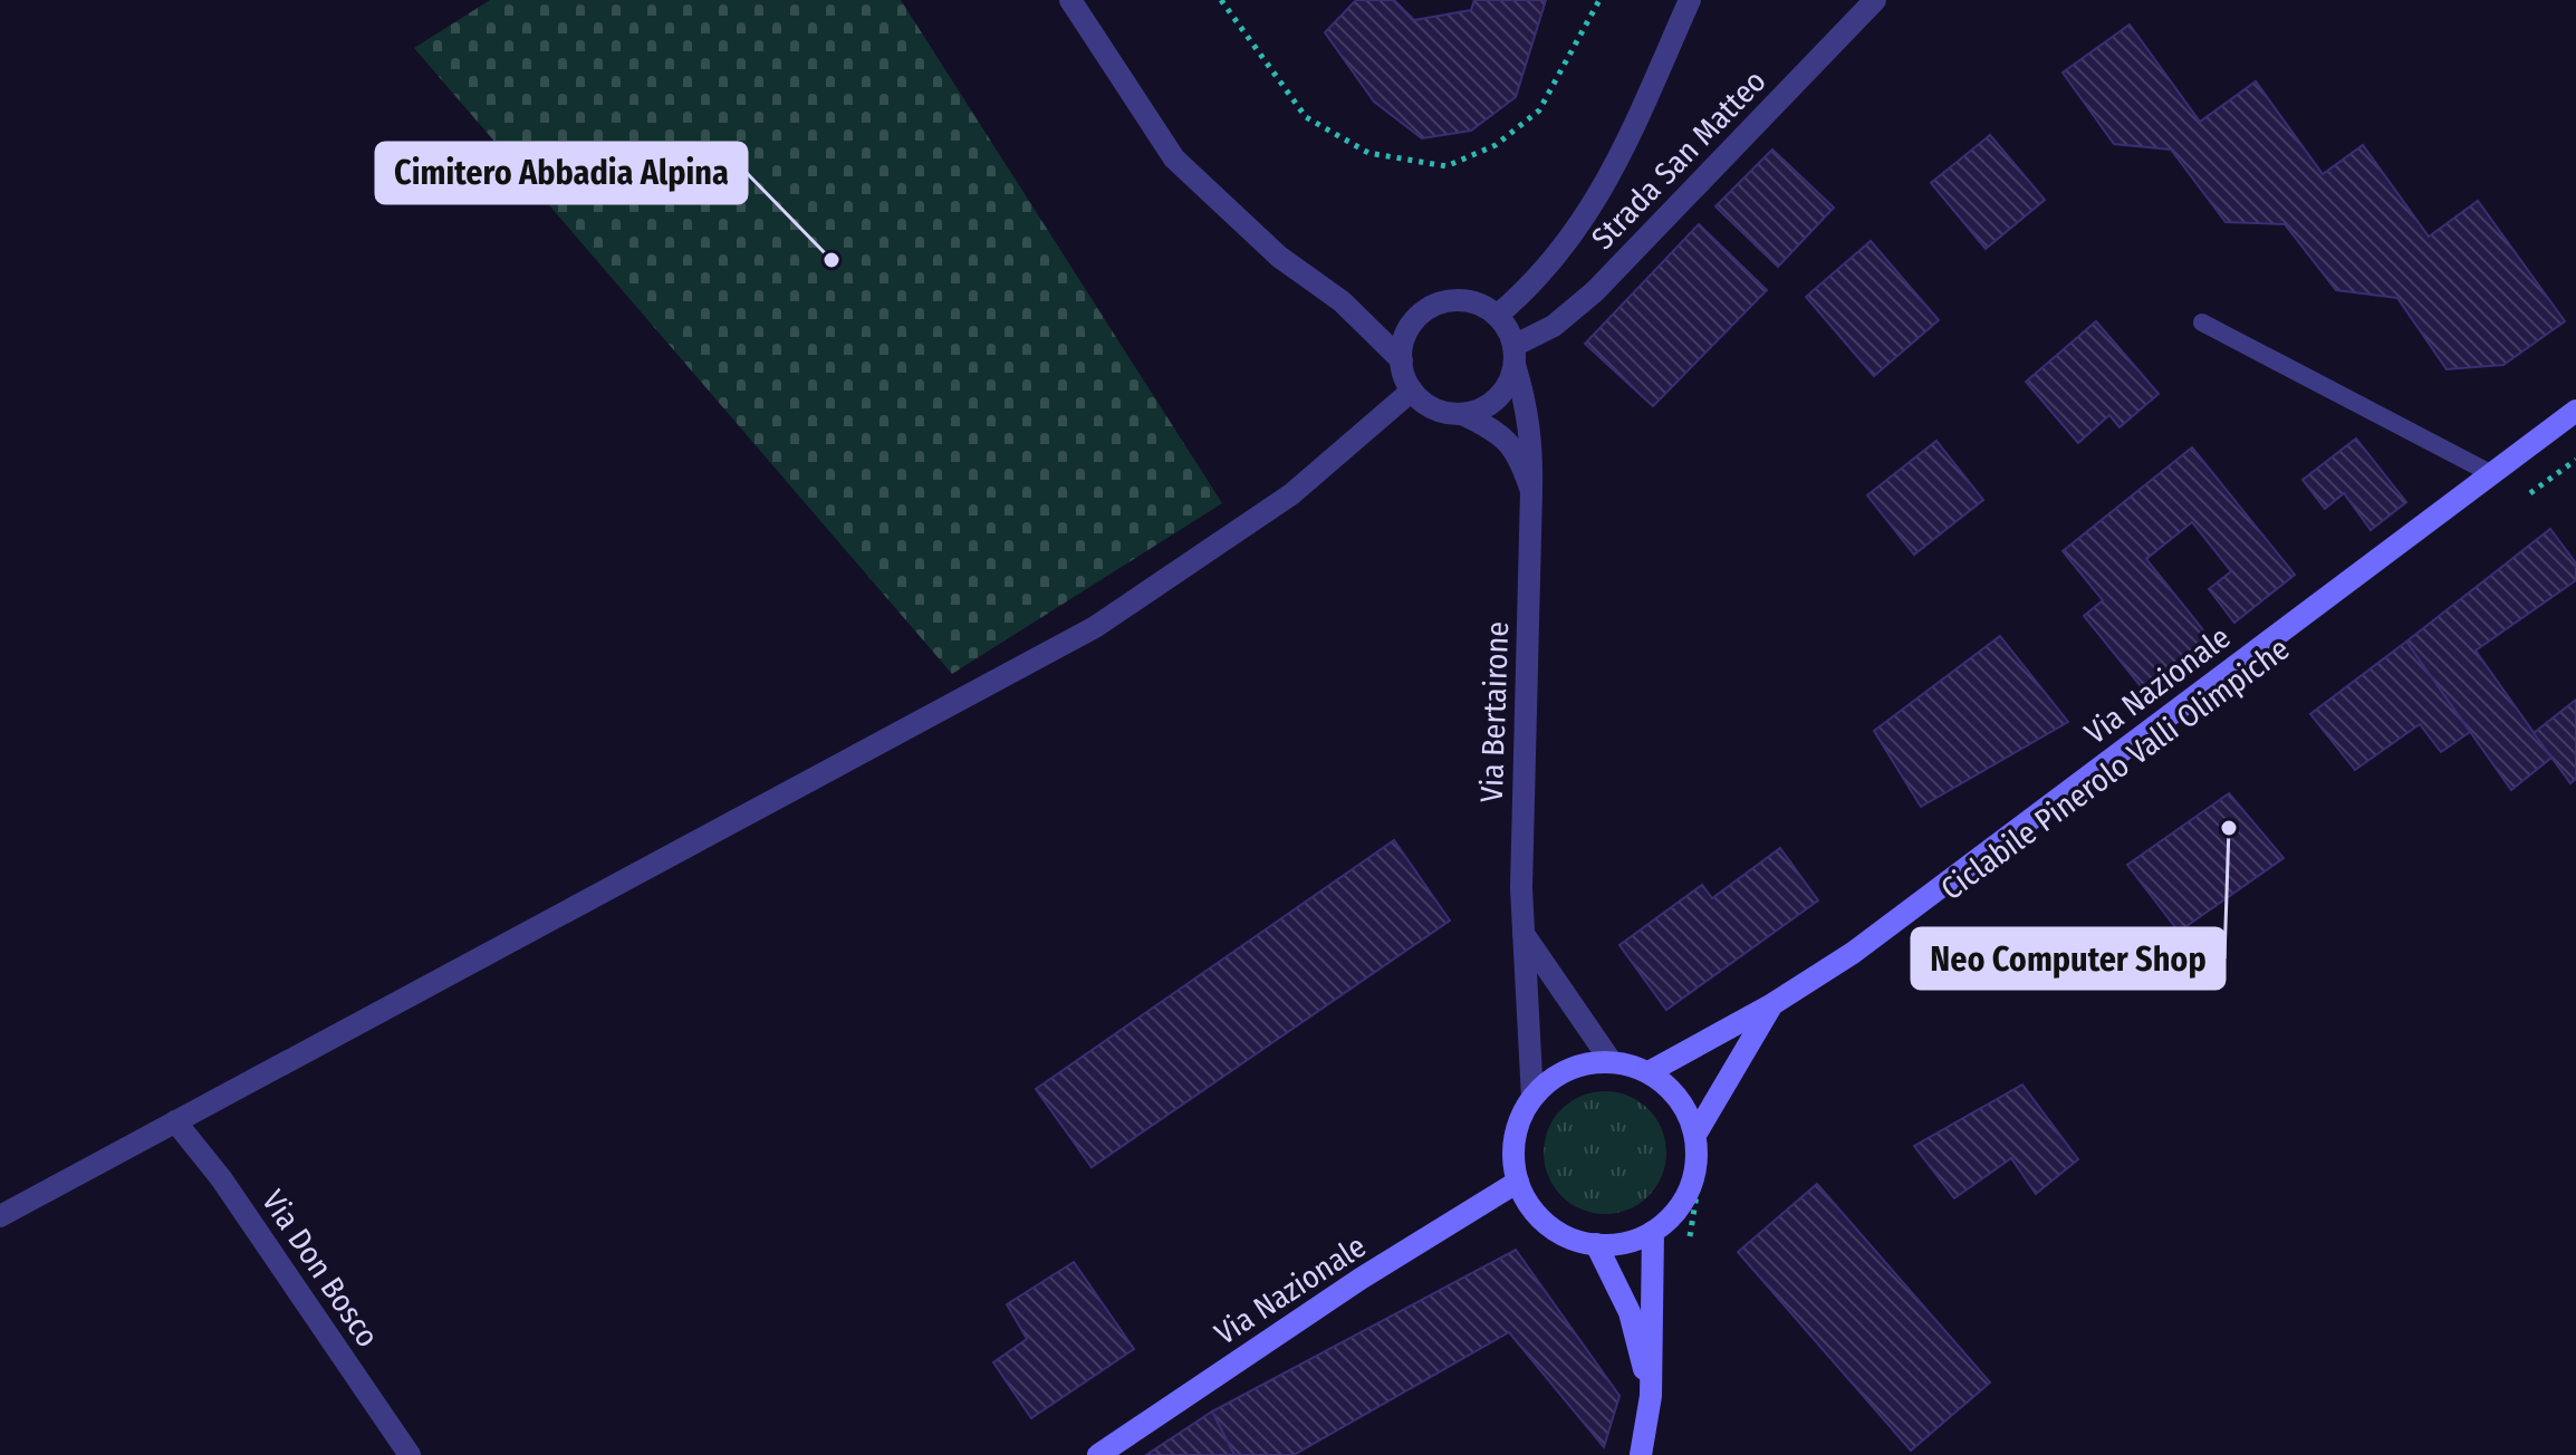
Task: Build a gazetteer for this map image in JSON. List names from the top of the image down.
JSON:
{
  "streets": {
    "main road": ["Via Nazionale"],
    "street": ["Strada San Matteo", "Via Bertairone", "Via Don Bosco"]
  },
  "crossings": [
    ["Strada San Matteo", "Via Bertairone"],
    ["Via Nazionale", "Via Bertairone"]
  ],
  "places": ["Cimitero Abbadia Alpina", "Neo Computer Shop"]
}
